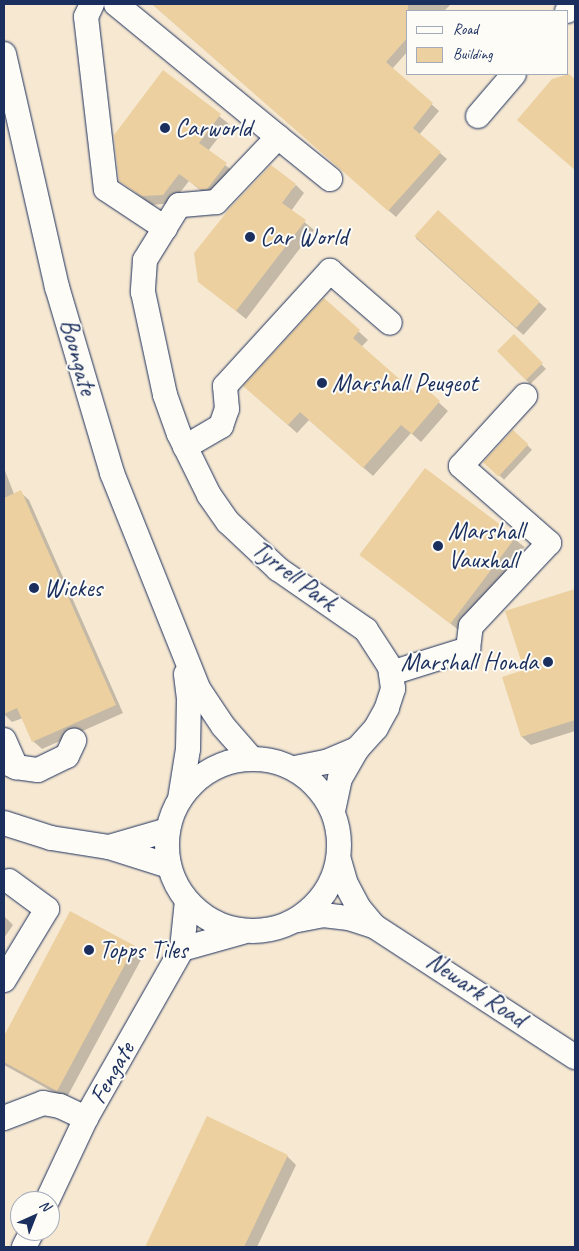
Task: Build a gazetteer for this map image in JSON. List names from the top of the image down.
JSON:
{
  "streets": {
    "street": [
      "Boongate",
      "Tyrrell Park",
      "Newark Road",
      "Fengate"
    ]
  },
  "crossings": [
    ["Boongate", "Newark Road"],
    ["Boongate", "Fengate"],
    ["Newark Road", "Fengate"]
  ],
  "places": [
    "Carworld",
    "Car World",
    "Marshall Peugeot",
    "Marshall Vauxhall",
    "Wickes",
    "Marshall Honda",
    "Topps Tiles"
  ],
  "legend": ["Road", "Building"],
  "north": "top right"
}
